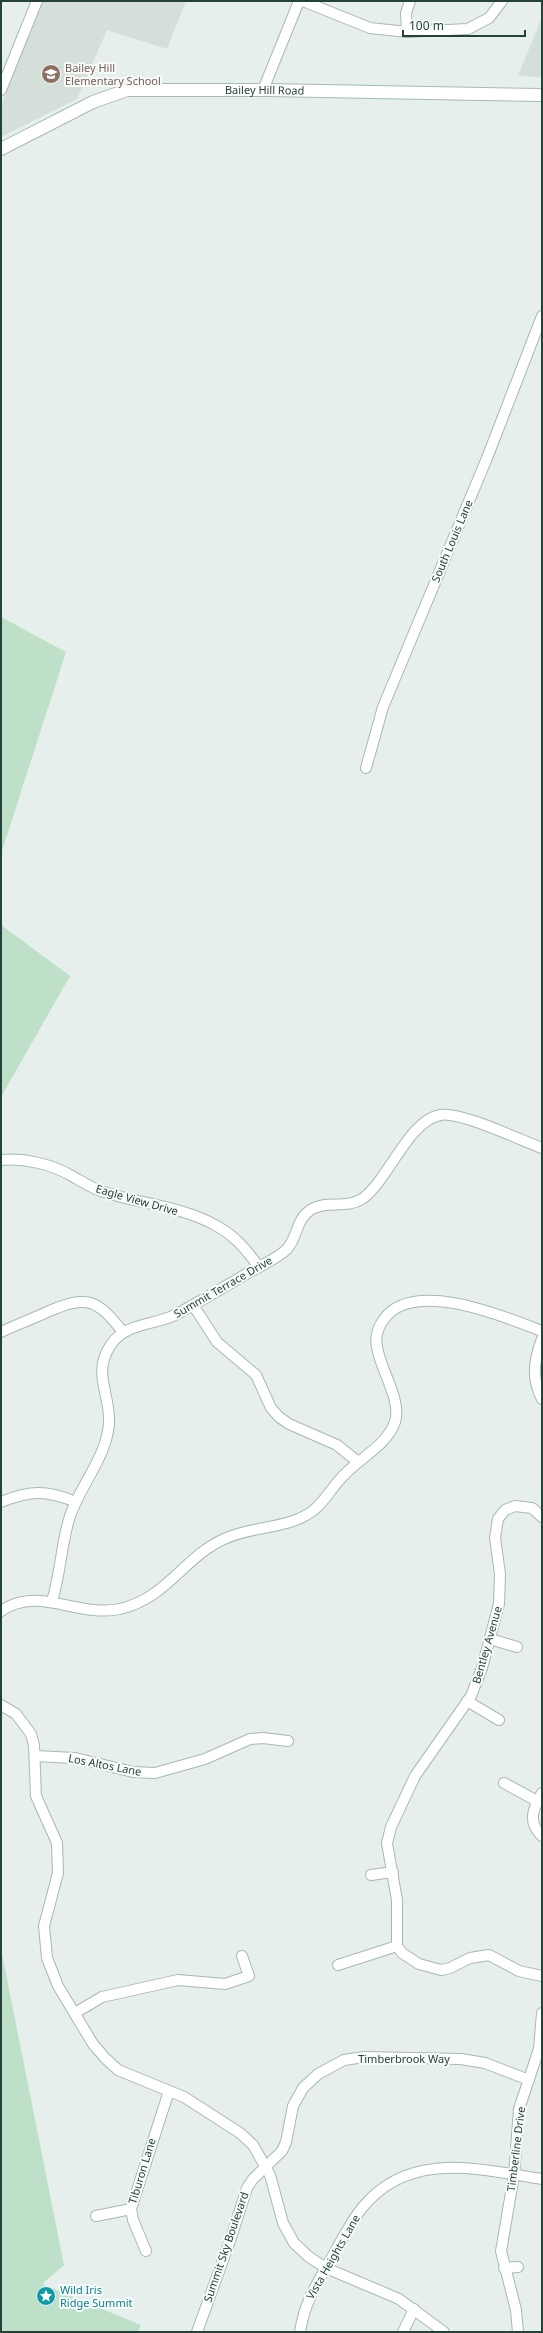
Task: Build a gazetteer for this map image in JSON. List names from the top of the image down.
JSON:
{
  "streets": {
    "main road": ["Bailey Hill Road"],
    "street": [
      "South Louis Lane",
      "Eagle View Drive",
      "Summit Terrace Drive",
      "Bentley Avenue",
      "Los Altos Lane",
      "Timberbrook Way",
      "Timberline Drive",
      "Tiburon Lane",
      "Summit Sky Boulevard",
      "Vista Heights Lane"
    ]
  },
  "crossings": [
    ["Eagle View Drive", "Summit Terrace Drive"],
    ["Timberbrook Way", "Timberline Drive"],
    ["Timberbrook Way", "Summit Sky Boulevard"],
    ["Timberline Drive", "Vista Heights Lane"]
  ],
  "places": {
    "school or university": ["Bailey Hill Elementary School"],
    "place": ["Wild Iris Ridge Summit"]
  },
  "scale_bar": "100 m"
}
